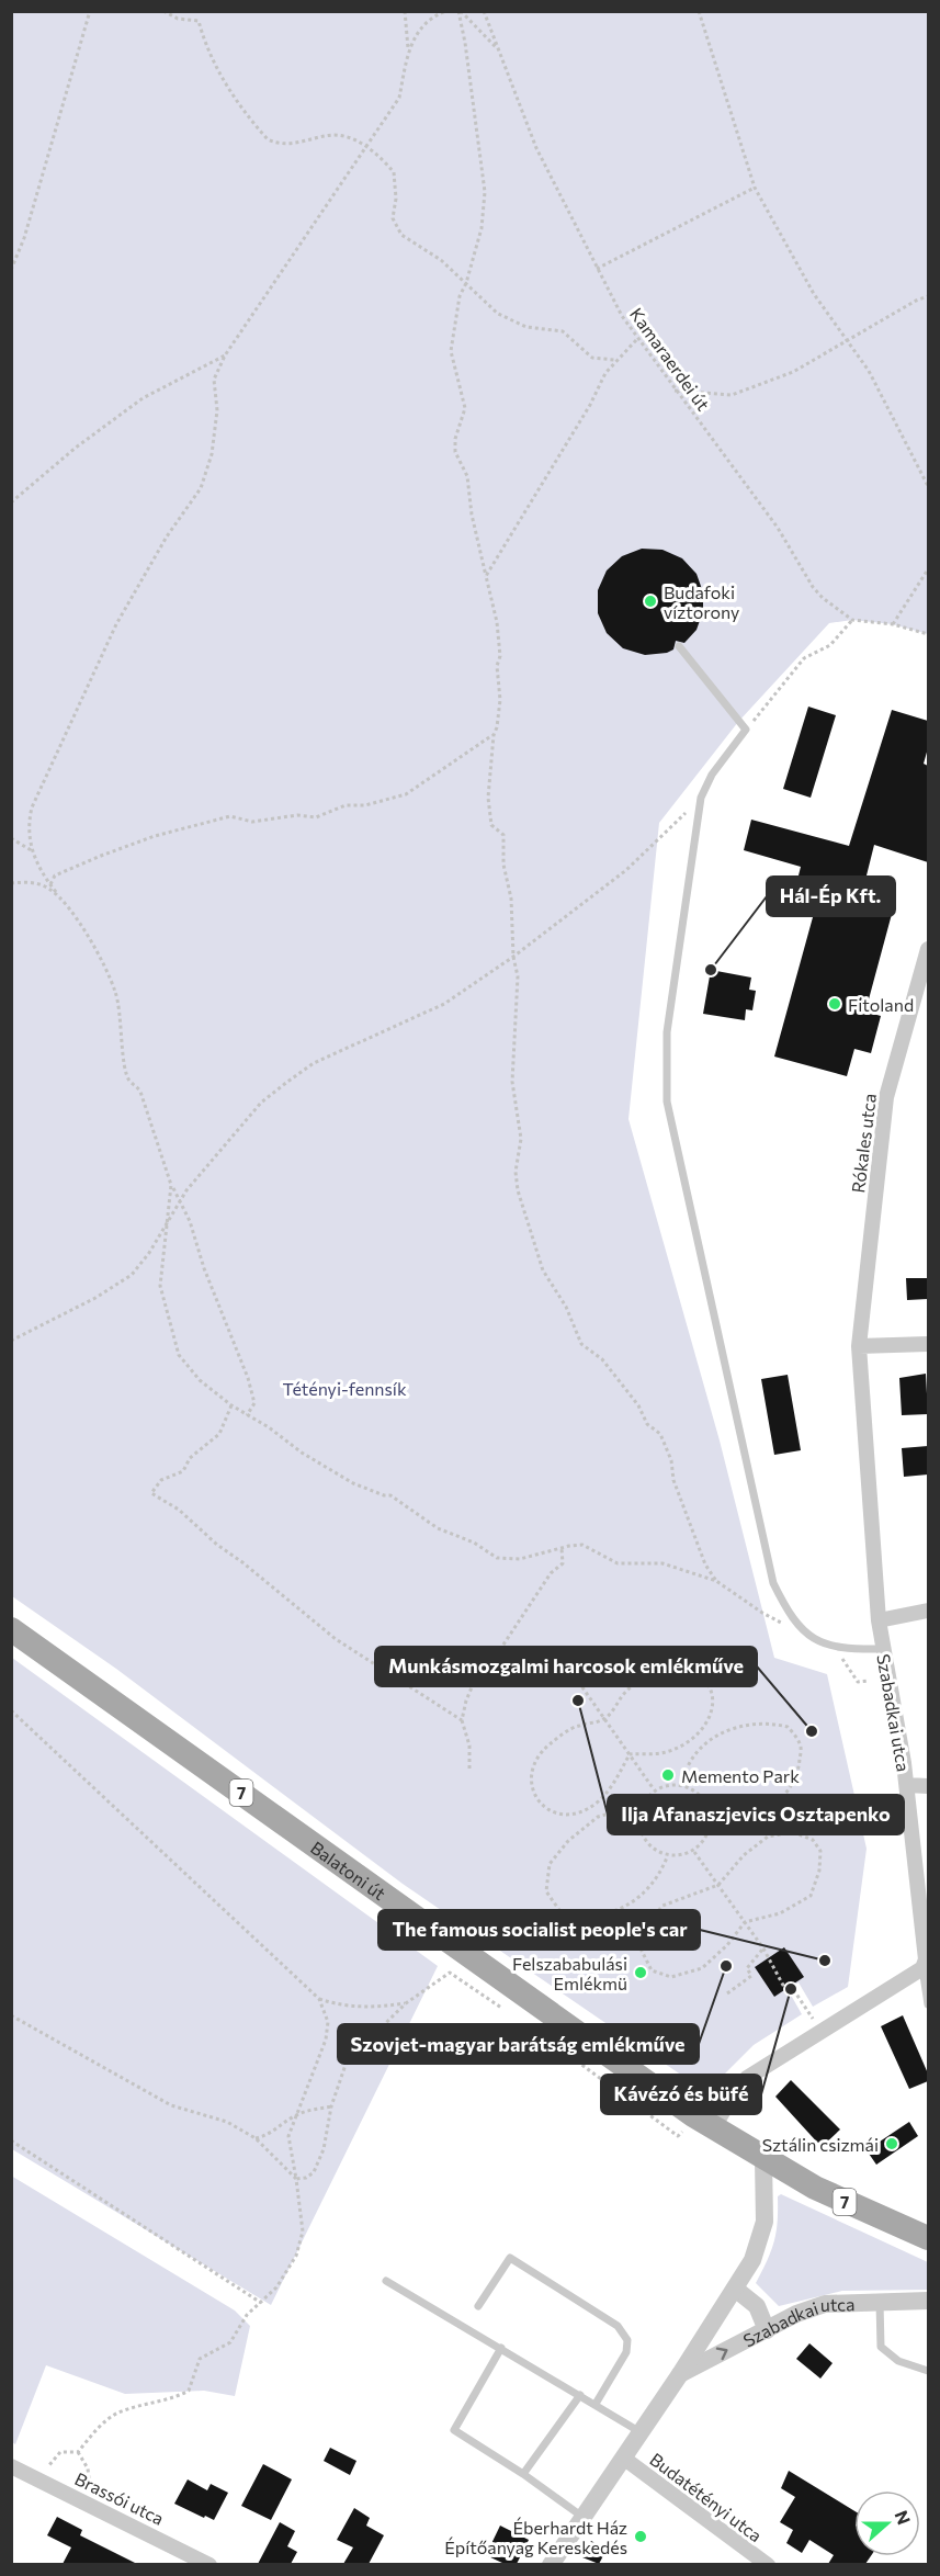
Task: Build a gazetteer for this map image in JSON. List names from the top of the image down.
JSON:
{
  "streets": {
    "main road": ["7", "Balatoni út"],
    "street": [
      "Rókales utca",
      "Szabadkai utca",
      "Budatétényi utca",
      "Brassói utca"
    ],
    "path": ["Kamaraerdei út"]
  },
  "crossings": [
    ["Rókales utca", "Szabadkai utca"],
    ["Szabadkai utca", "Balatoni út"],
    ["Szabadkai utca", "Budatétényi utca"]
  ],
  "parks": ["Tétényi-fennsík"],
  "places": [
    "Budafoki víztorony",
    "Hál-Ép Kft.",
    "Fitoland",
    "Ilja Afanaszjevics Osztapenko",
    "Munkásmozgalmi harcosok emlékműve",
    "Memento Park",
    "The famous socialist people's car",
    "Szovjet-magyar barátság emlékműve",
    "Felszababulási Emlékmü",
    "Kávézó és büfé",
    "Sztálin csizmái",
    "Éberhardt Ház Építőanyag Kereskedés"
  ],
  "north": "right"
}
